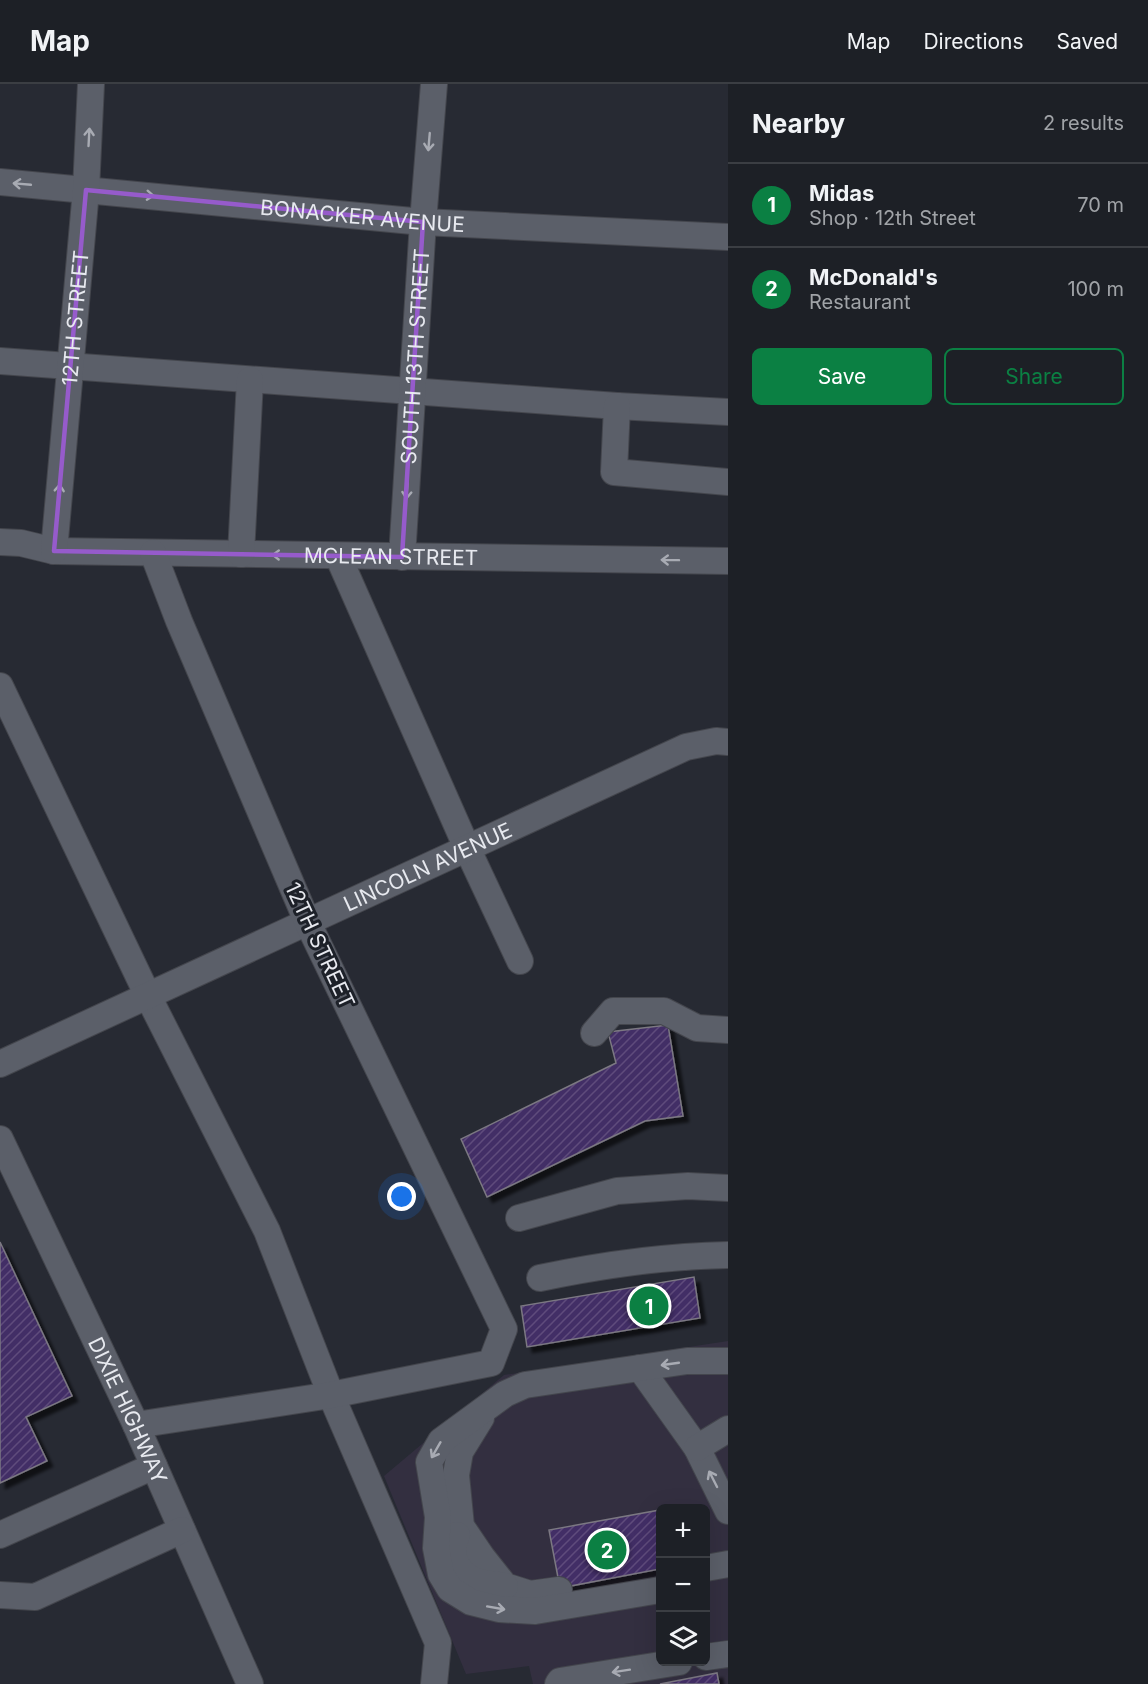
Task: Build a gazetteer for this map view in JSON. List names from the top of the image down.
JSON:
{
  "streets": {
    "street": [
      "BONACKER AVENUE",
      "12TH STREET",
      "SOUTH 13TH STREET",
      "MCLEAN STREET",
      "LINCOLN AVENUE",
      "DIXIE HIGHWAY"
    ]
  },
  "crossings": [
    ["BONACKER AVENUE", "12TH STREET"],
    ["BONACKER AVENUE", "SOUTH 13TH STREET"],
    ["12TH STREET", "MCLEAN STREET"],
    ["12TH STREET", "LINCOLN AVENUE"],
    ["SOUTH 13TH STREET", "MCLEAN STREET"]
  ],
  "page": {
    "header": "Map",
    "nav": ["Map", "Directions", "Saved"],
    "heading": ["Nearby", "2 results"],
    "list": [
      {
        "mark": "1",
        "name": "Midas",
        "note": "Shop · 12th Street",
        "value": "70 m"
      },
      {
        "mark": "2",
        "name": "McDonald's",
        "note": "Restaurant",
        "value": "100 m"
      }
    ],
    "buttons": ["Save", "Share"],
    "pins": ["1", "2"],
    "map_buttons": ["+", "−"]
  }
}
